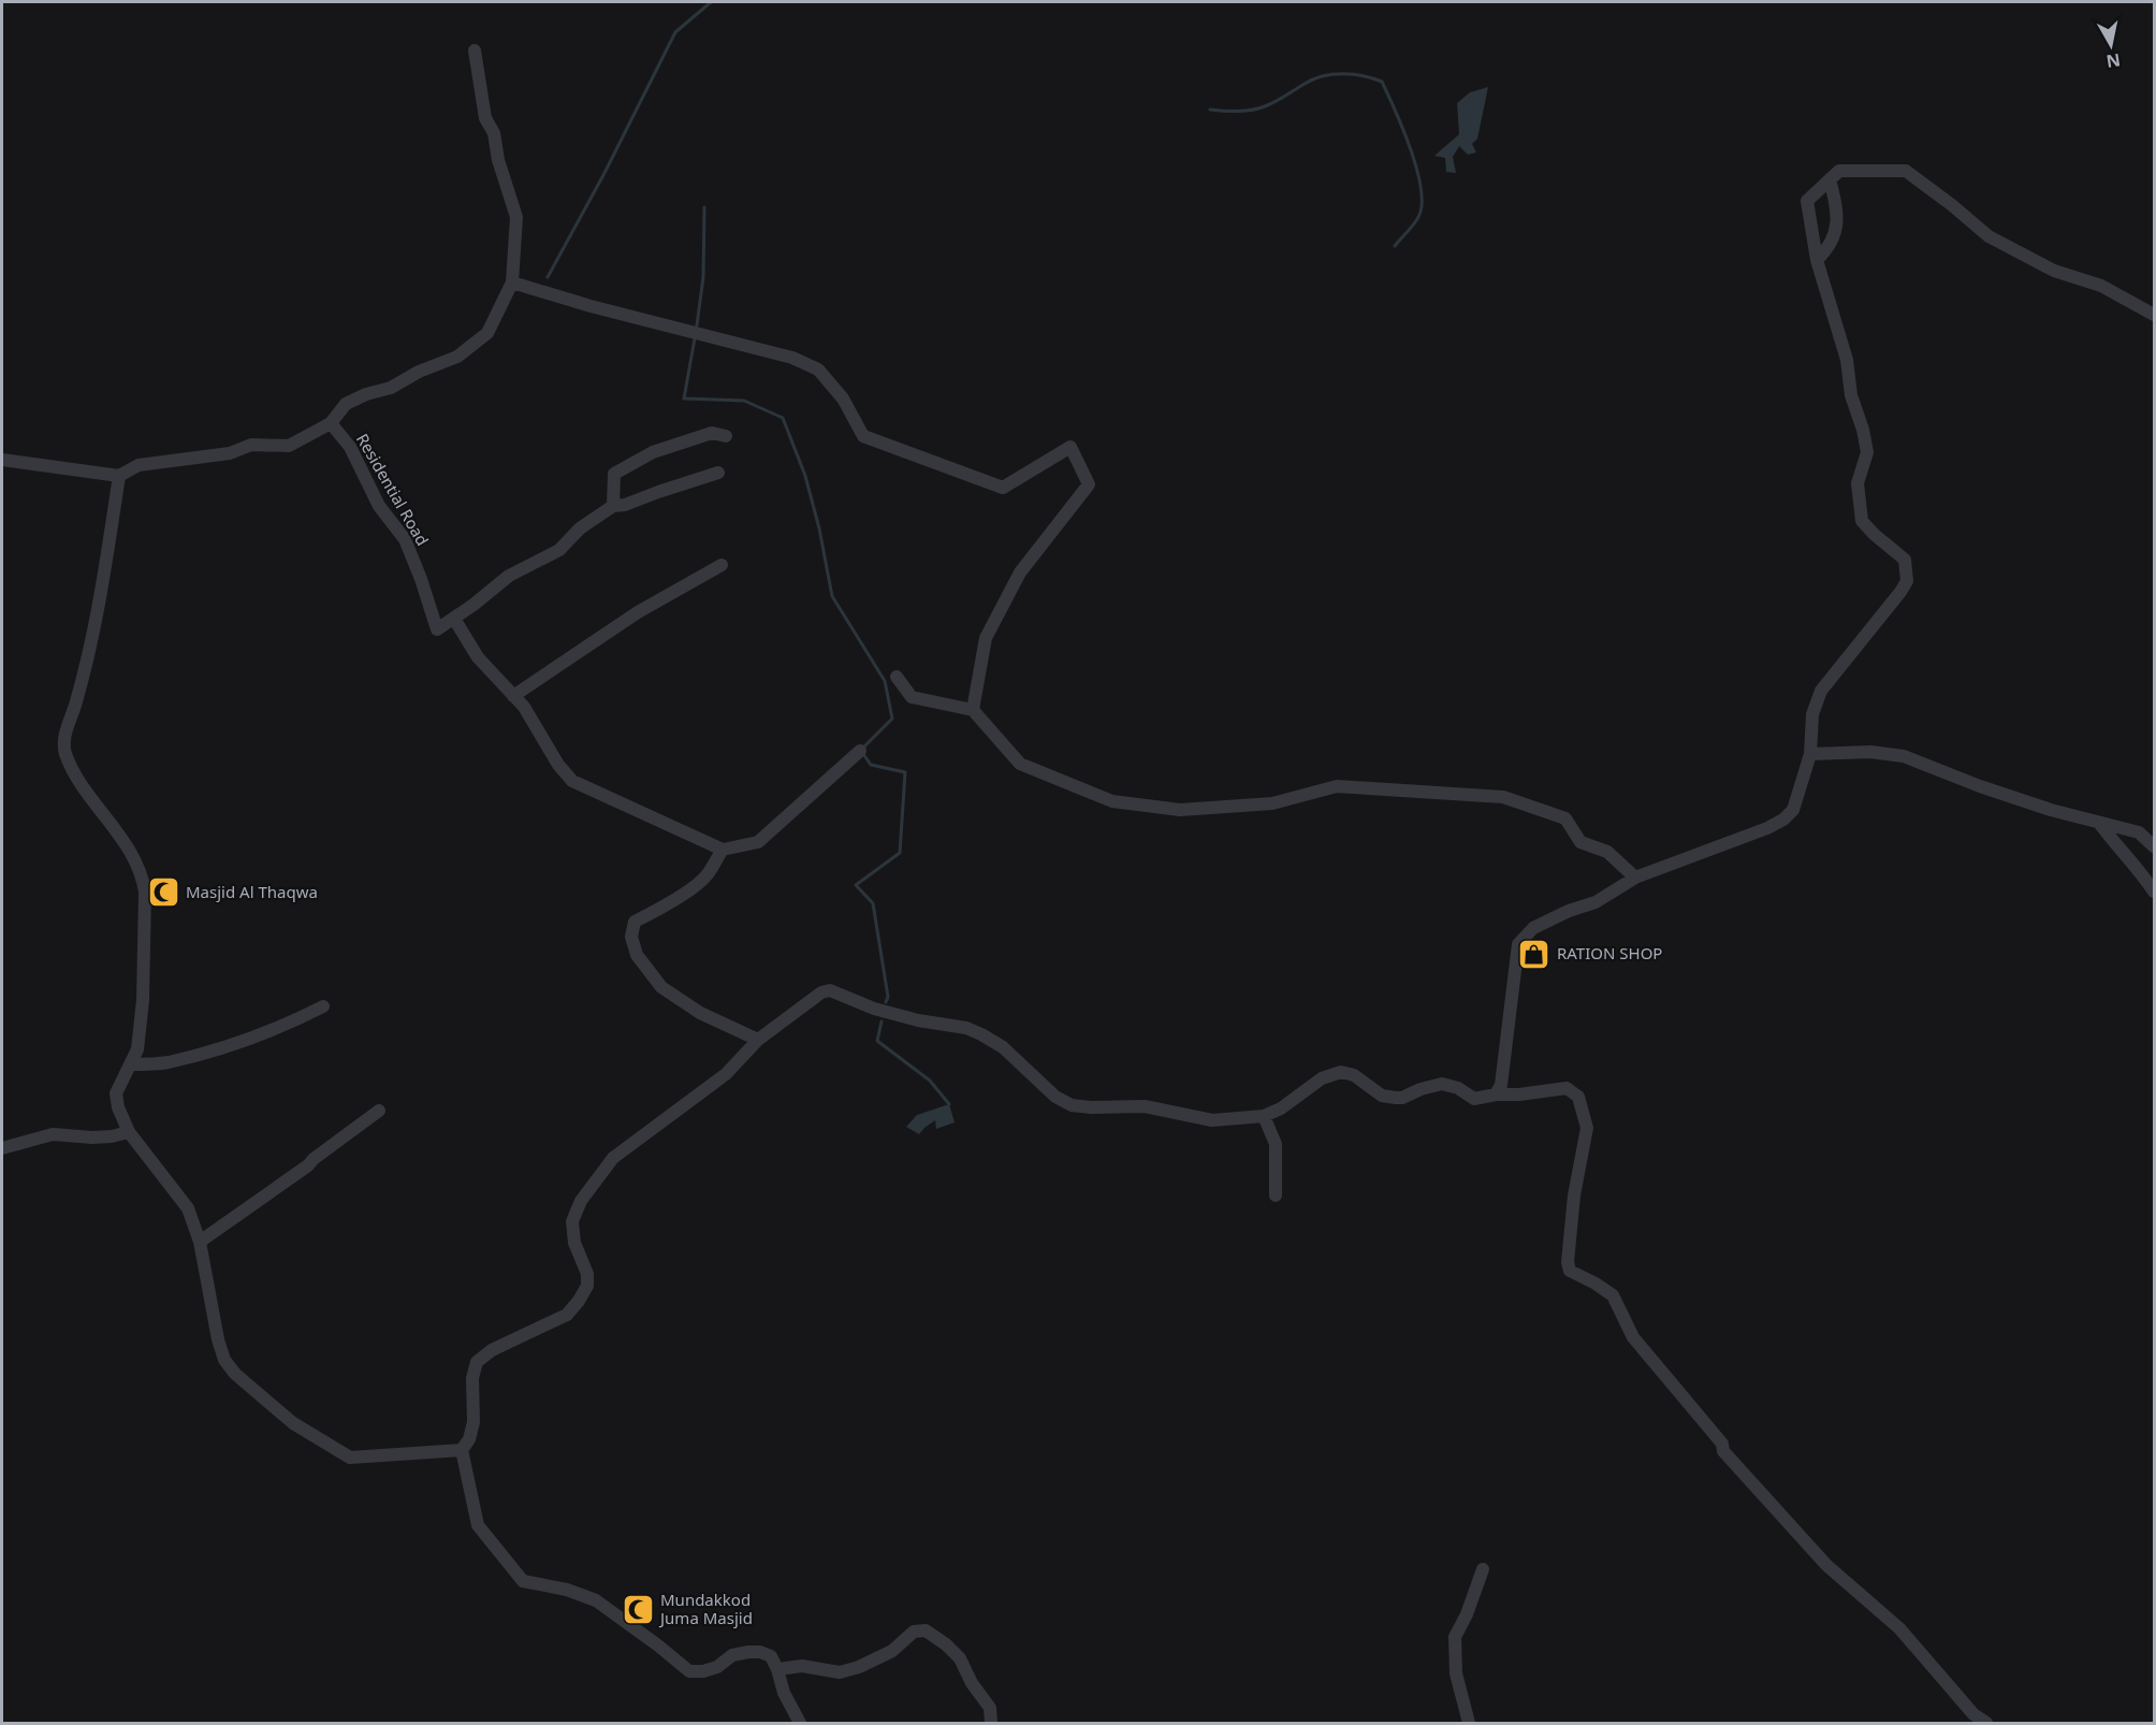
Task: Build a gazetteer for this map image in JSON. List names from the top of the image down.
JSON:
{
  "streets": {
    "street": ["Residential Road"]
  },
  "places": {
    "mosque": ["Masjid Al Thaqwa", "Mundakkod Juma Masjid"],
    "shop": ["RATION SHOP"]
  },
  "north": "bottom"
}
